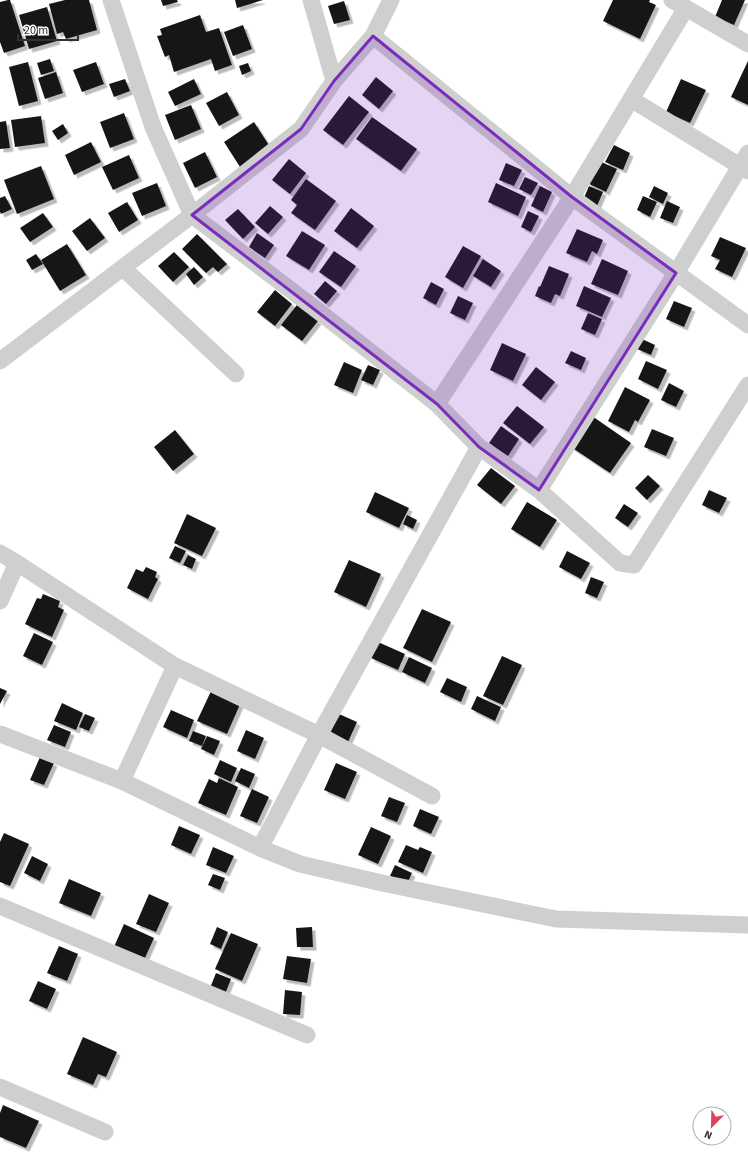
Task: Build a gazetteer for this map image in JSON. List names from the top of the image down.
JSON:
{
  "scale_bar": "20 m",
  "north": "bottom left"
}
